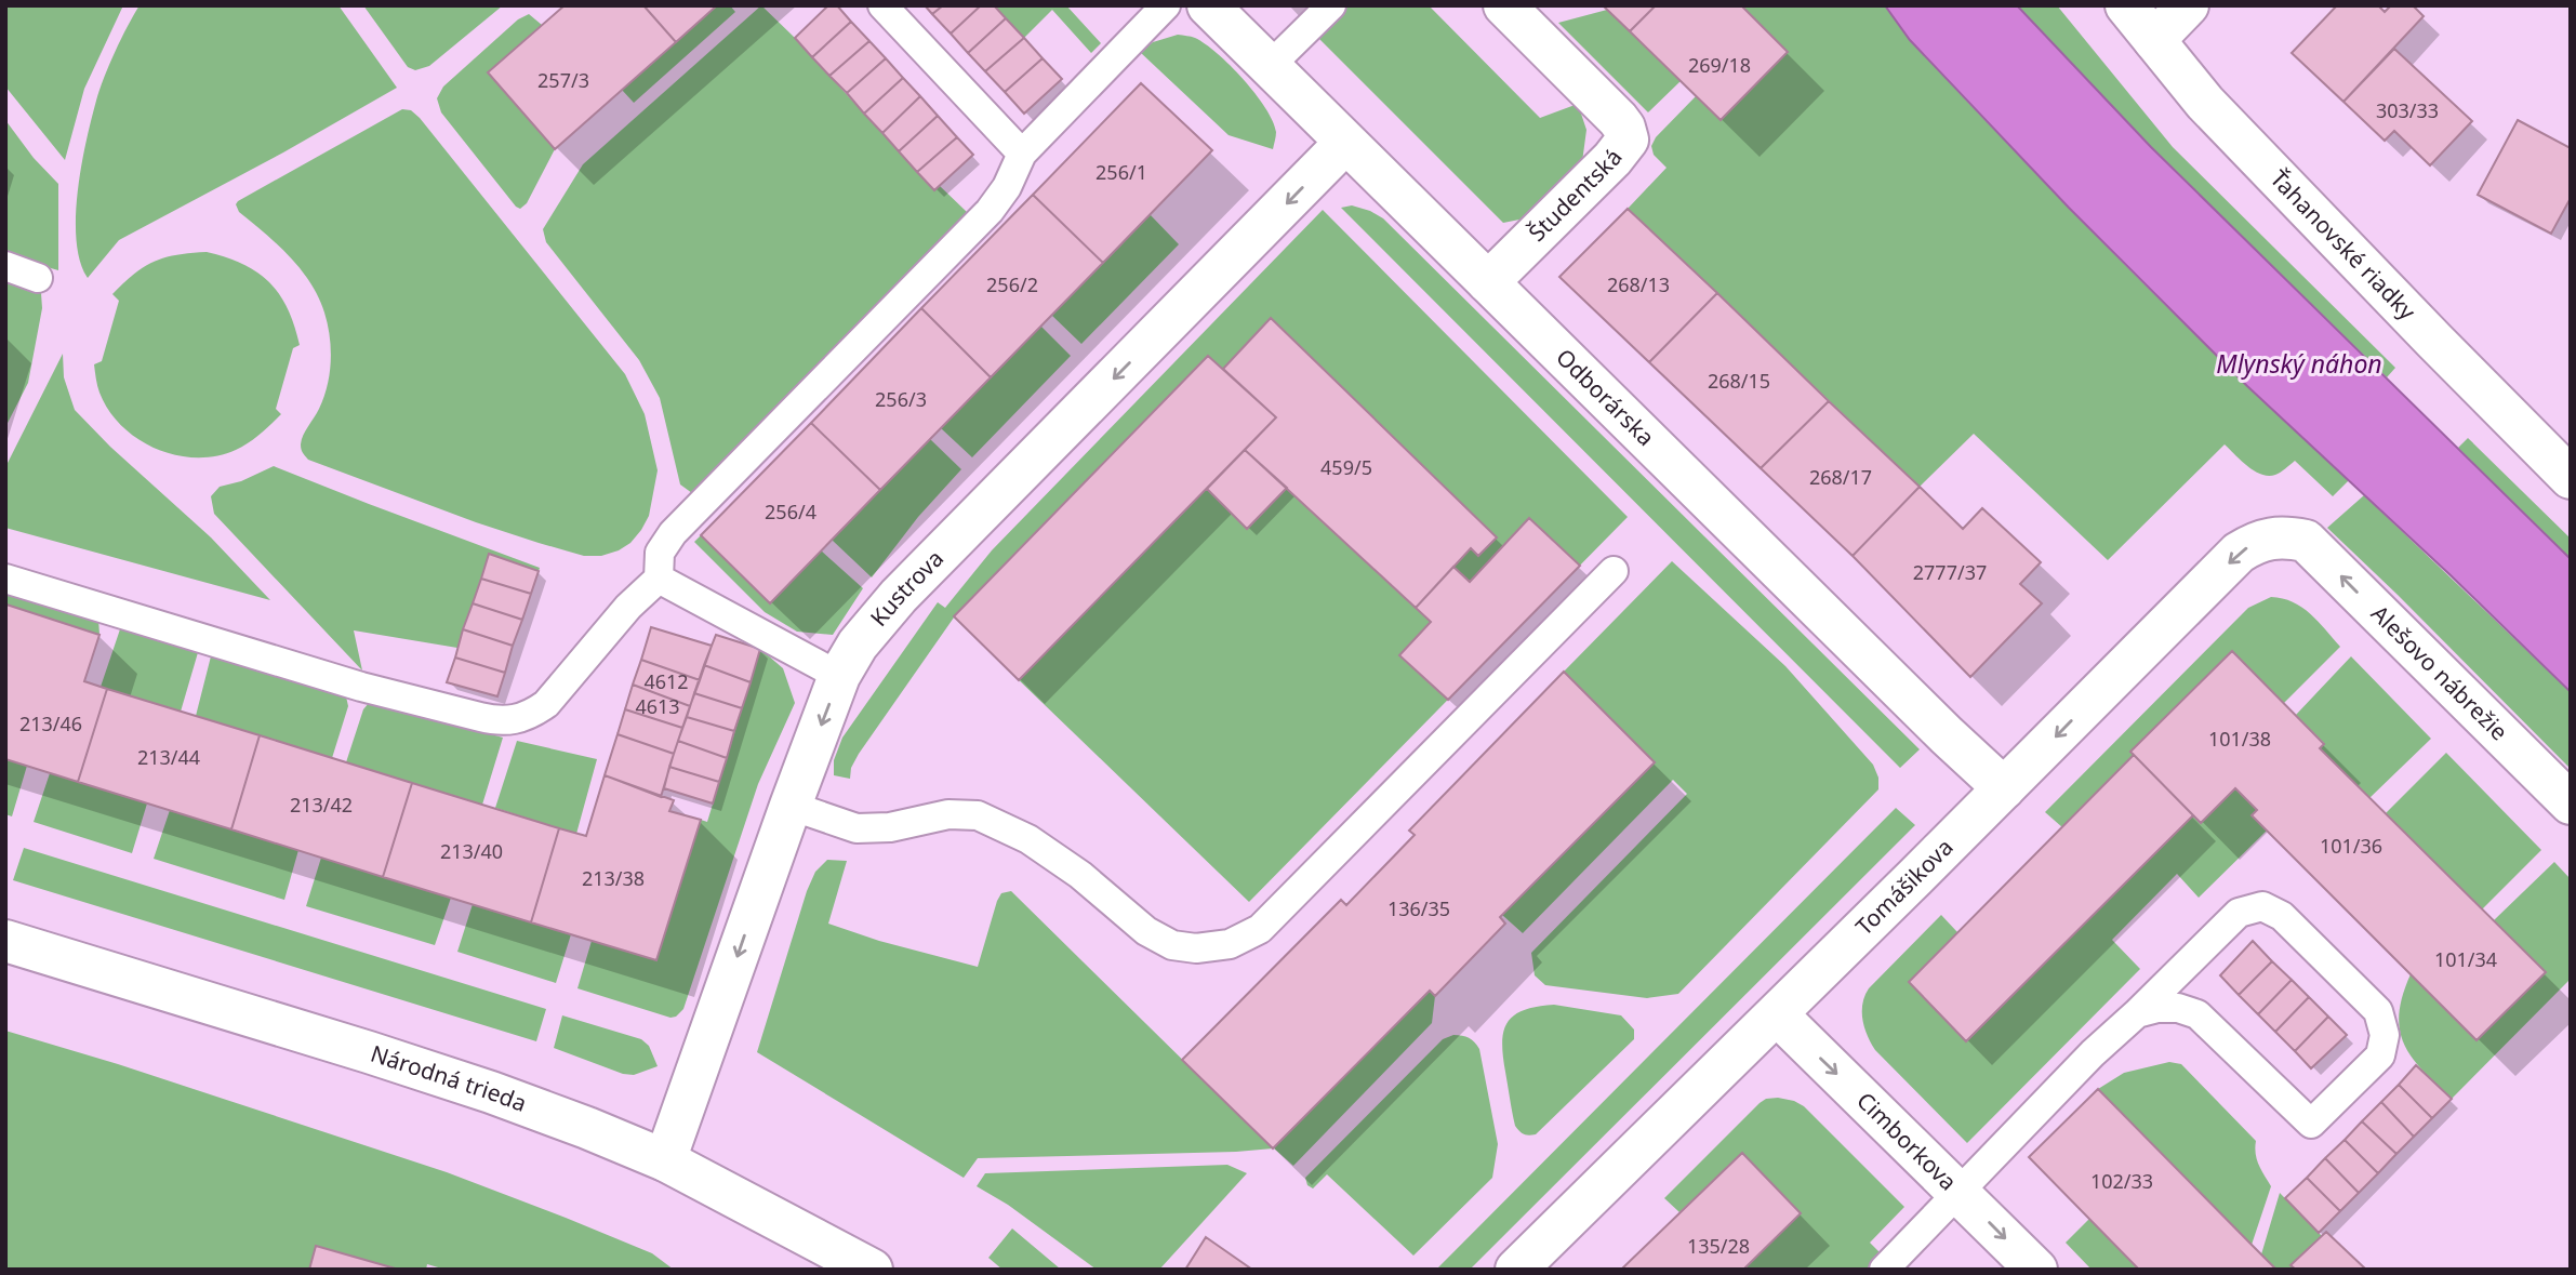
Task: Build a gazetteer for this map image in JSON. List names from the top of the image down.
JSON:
{
  "streets": {
    "street": [
      "Študentská",
      "Ťahanovské riadky",
      "Odborárska",
      "Kustrova",
      "Alešovo nábrežie",
      "Tomášikova",
      "Národná trieda",
      "Cimborkova"
    ]
  },
  "crossings": [
    ["Študentská", "Odborárska"],
    ["Odborárska", "Kustrova"],
    ["Odborárska", "Tomášikova"],
    ["Kustrova", "Národná trieda"],
    ["Alešovo nábrežie", "Tomášikova"],
    ["Tomášikova", "Cimborkova"]
  ],
  "one_way": [
    "Kustrova",
    "Alešovo nábrežie",
    "Tomášikova",
    "Cimborkova"
  ],
  "water": ["Mlynský náhon"],
  "house_numbers": [
    "269/18",
    "257/3",
    "303/33",
    "256/1",
    "256/2",
    "268/13",
    "268/15",
    "256/3",
    "459/5",
    "268/17",
    "256/4",
    "2777/37",
    "4612",
    "4613",
    "213/46",
    "101/38",
    "213/44",
    "213/42",
    "101/36",
    "213/40",
    "213/38",
    "136/35",
    "101/34",
    "102/33",
    "135/28"
  ]
}
